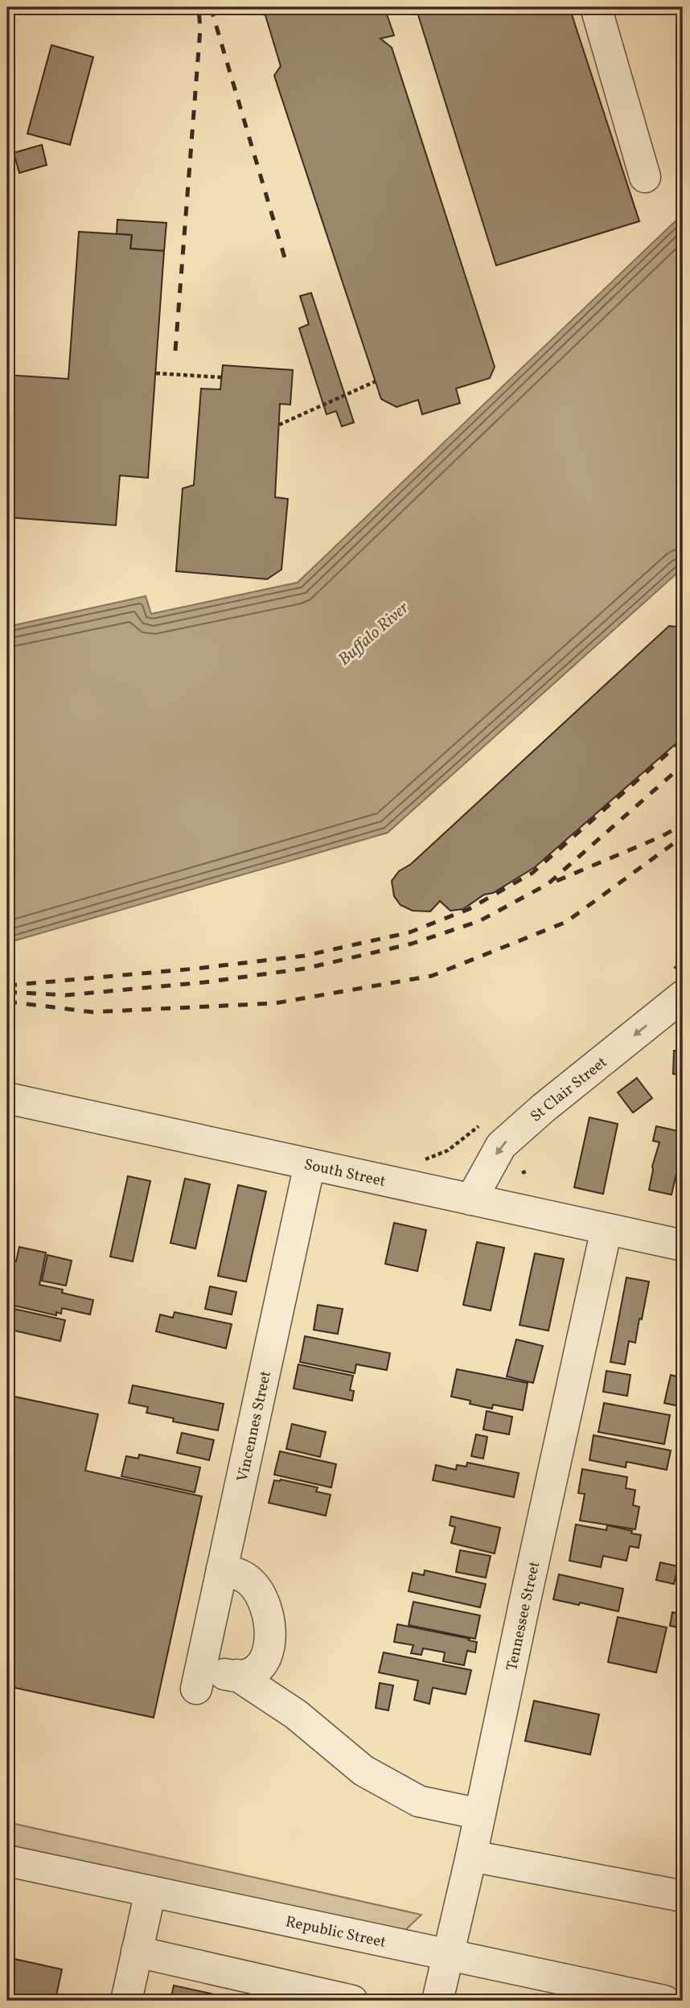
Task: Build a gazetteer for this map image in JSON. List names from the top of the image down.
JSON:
{
  "streets": {
    "street": [
      "St Clair Street",
      "South Street",
      "Vincennes Street",
      "Tennessee Street",
      "Republic Street"
    ]
  },
  "crossings": [
    ["St Clair Street", "South Street"],
    ["South Street", "Vincennes Street"],
    ["South Street", "Tennessee Street"],
    ["Tennessee Street", "Republic Street"]
  ],
  "one_way": ["St Clair Street"],
  "water": ["Buffalo River"]
}
